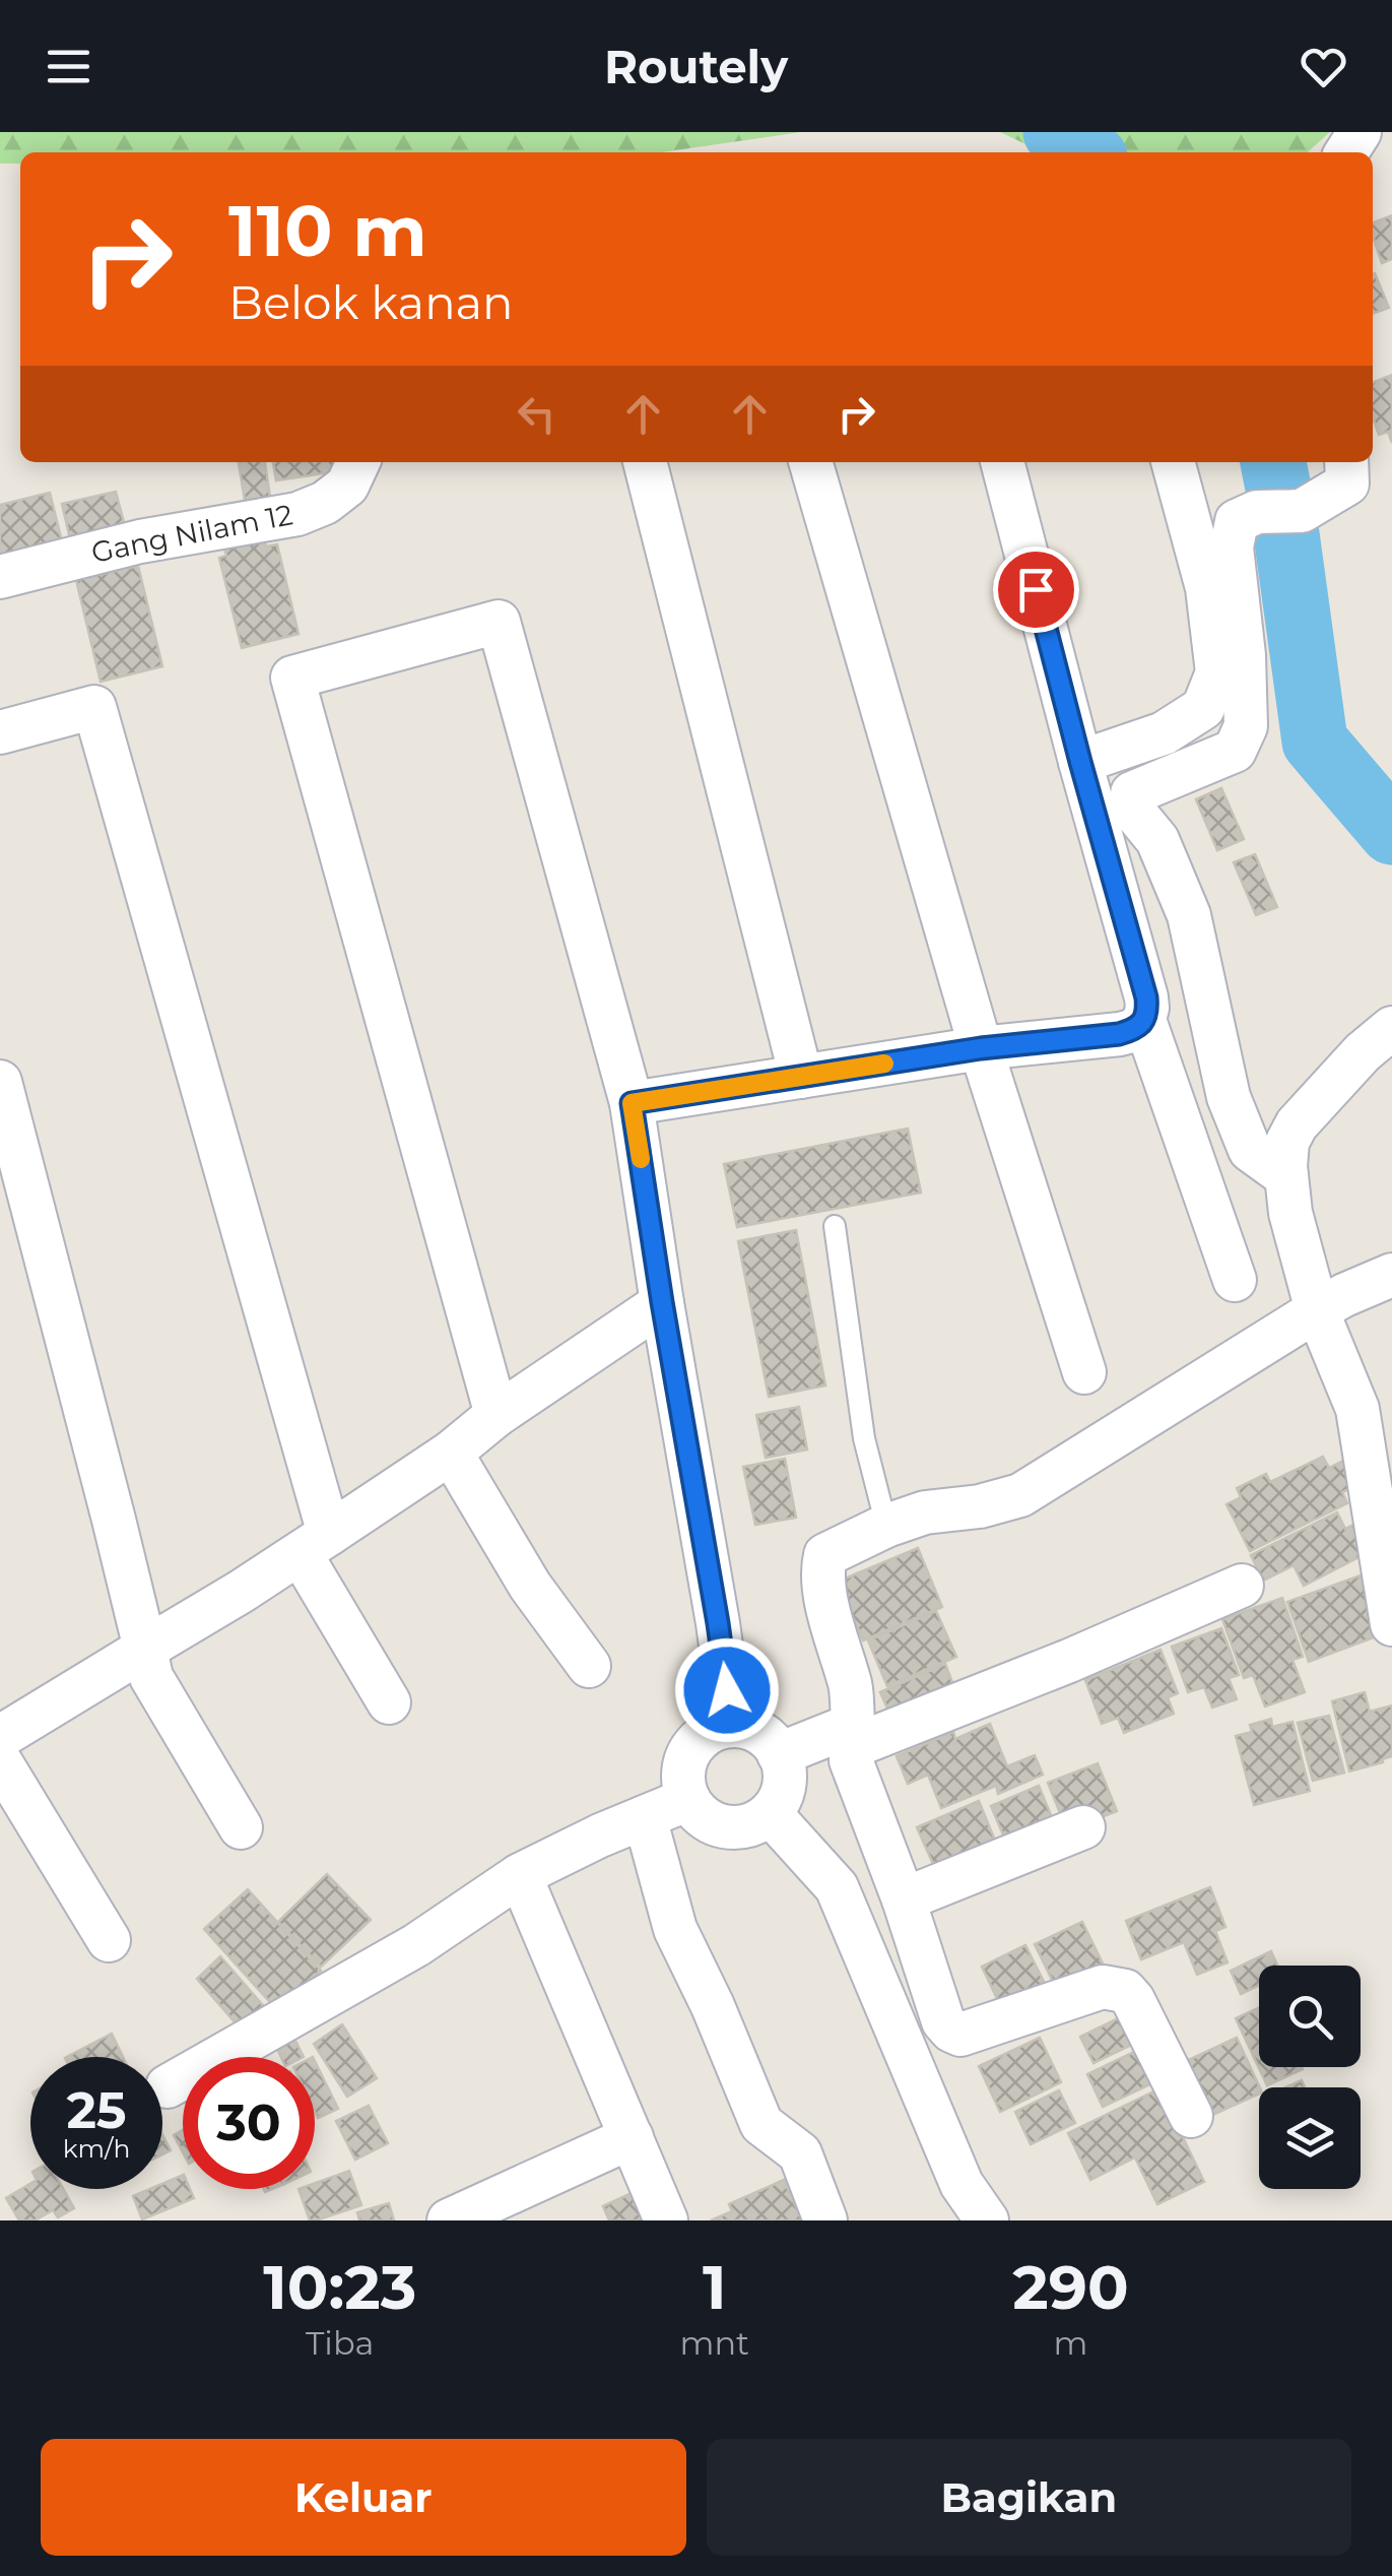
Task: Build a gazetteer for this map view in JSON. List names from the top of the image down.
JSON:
{
  "streets": {
    "street": ["Gang Nilam 12"]
  },
  "page": {
    "header": "Routely",
    "turn": ["110 m", "Belok kanan"],
    "speed": "25 km/h",
    "limit": "30",
    "eta": [
      "10:23",
      "Tiba",
      "1",
      "mnt",
      "290",
      "m"
    ],
    "buttons": ["Keluar", "Bagikan"]
  }
}
